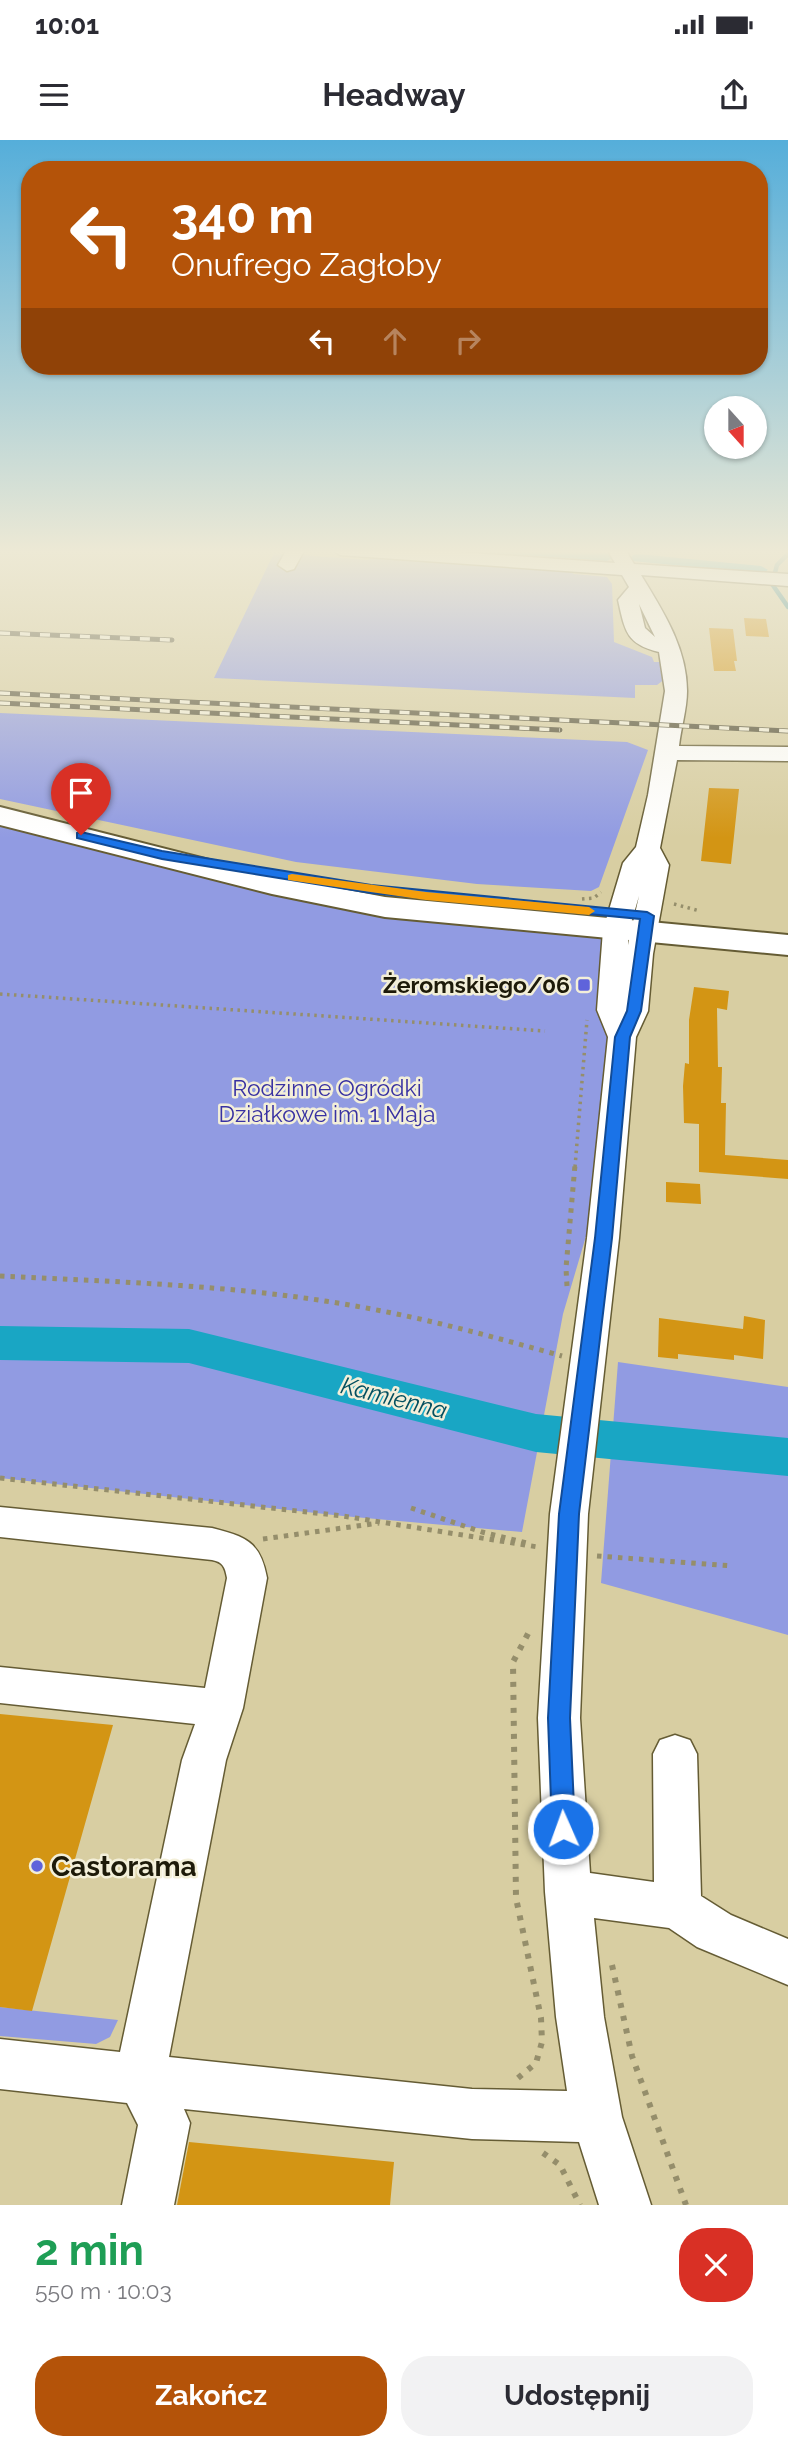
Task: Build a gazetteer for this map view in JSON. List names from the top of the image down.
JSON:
{
  "water": ["Kamienna"],
  "parks": ["Rodzinne Ogródki Działkowe im. 1 Maja"],
  "places": {
    "transit": ["Żeromskiego/06"],
    "other": ["Castorama"]
  },
  "north": "bottom",
  "page": {
    "status": "10:01",
    "header": "Headway",
    "turn": ["340 m", "Onufrego Zagłoby"],
    "heading": ["2 min", "550 m · 10:03"],
    "buttons": ["Zakończ", "Udostępnij"]
  }
}
